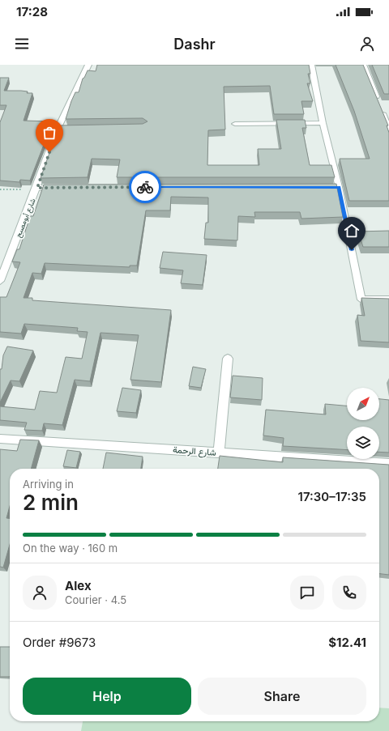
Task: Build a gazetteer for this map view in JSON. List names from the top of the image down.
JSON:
{
  "streets": {
    "street": ["شارع أبومصبح", "شارع الرحمة"]
  },
  "north": "top right",
  "page": {
    "status": "17:28",
    "header": "Dashr",
    "heading": ["2 min", "Arriving in", "17:30–17:35"],
    "panel": [
      "Alex",
      "Courier · 4.5",
      "Order #9673",
      "$12.41"
    ],
    "bar": "On the way · 160 m",
    "buttons": ["Help", "Share"]
  }
}
